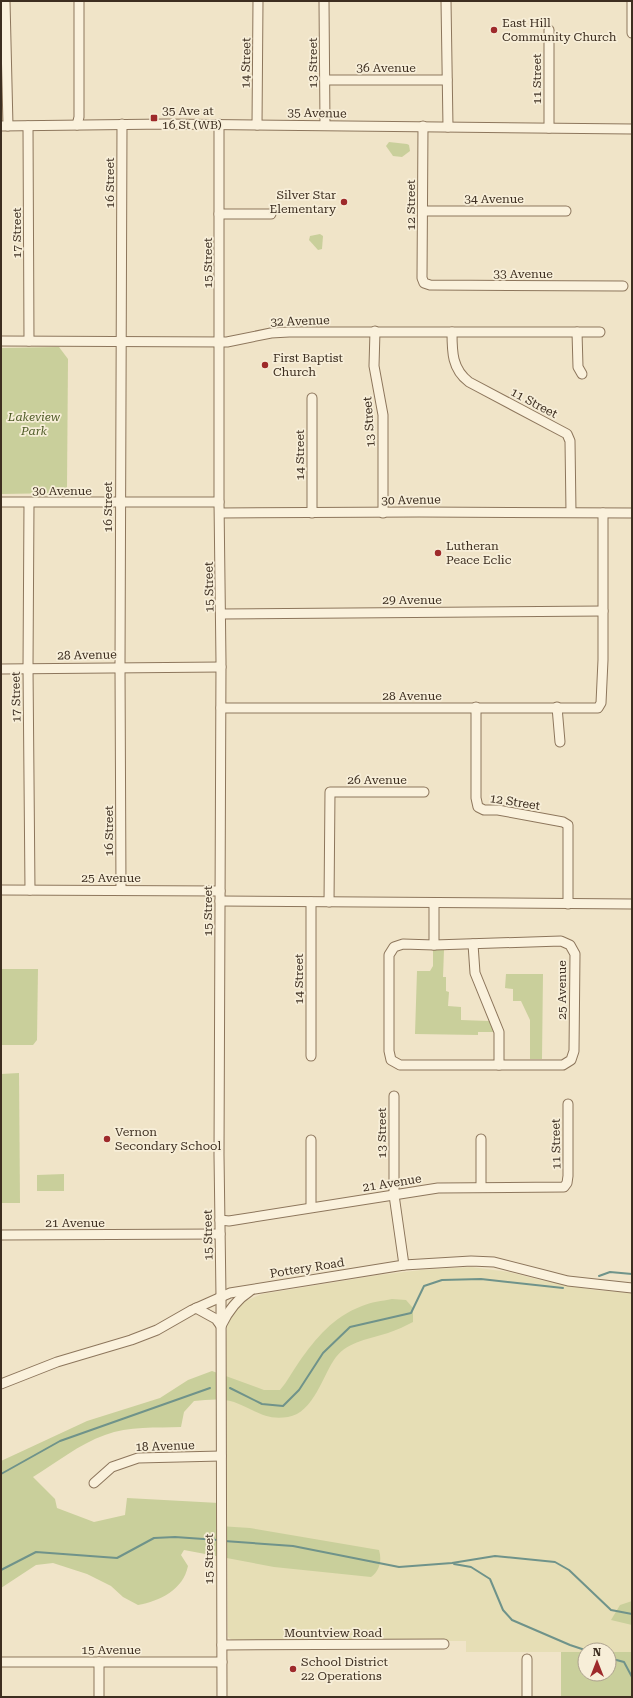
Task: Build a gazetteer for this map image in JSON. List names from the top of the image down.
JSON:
{
  "streets": {
    "street": [
      "14 Street",
      "13 Street",
      "36 Avenue",
      "11 Street",
      "35 Avenue",
      "16 Street",
      "34 Avenue",
      "12 Street",
      "17 Street",
      "15 Street",
      "33 Avenue",
      "32 Avenue",
      "30 Avenue",
      "29 Avenue",
      "28 Avenue",
      "26 Avenue",
      "25 Avenue",
      "21 Avenue",
      "Pottery Road",
      "18 Avenue",
      "Mountview Road",
      "15 Avenue"
    ]
  },
  "crossings": [
    ["14 Street", "35 Avenue"],
    ["14 Street", "30 Avenue"],
    ["13 Street", "36 Avenue"],
    ["13 Street", "35 Avenue"],
    ["13 Street", "32 Avenue"],
    ["13 Street", "30 Avenue"],
    ["13 Street", "21 Avenue"],
    ["13 Street", "Pottery Road"],
    ["11 Street", "35 Avenue"],
    ["11 Street", "32 Avenue"],
    ["11 Street", "30 Avenue"],
    ["11 Street", "21 Avenue"],
    ["35 Avenue", "16 Street"],
    ["35 Avenue", "12 Street"],
    ["35 Avenue", "17 Street"],
    ["35 Avenue", "15 Street"],
    ["16 Street", "32 Avenue"],
    ["16 Street", "30 Avenue"],
    ["16 Street", "28 Avenue"],
    ["16 Street", "25 Avenue"],
    ["34 Avenue", "12 Street"],
    ["12 Street", "33 Avenue"],
    ["12 Street", "28 Avenue"],
    ["17 Street", "32 Avenue"],
    ["17 Street", "30 Avenue"],
    ["17 Street", "28 Avenue"],
    ["17 Street", "25 Avenue"],
    ["15 Street", "32 Avenue"],
    ["15 Street", "30 Avenue"],
    ["15 Street", "29 Avenue"],
    ["15 Street", "28 Avenue"],
    ["15 Street", "25 Avenue"],
    ["15 Street", "21 Avenue"],
    ["15 Street", "Pottery Road"],
    ["15 Street", "18 Avenue"],
    ["15 Street", "Mountview Road"],
    ["15 Street", "15 Avenue"],
    ["29 Avenue", "28 Avenue"]
  ],
  "parks": ["Lakeview Park"],
  "places": {
    "other": [
      "East Hill Community Church",
      "Silver Star Elementary",
      "First Baptist Church",
      "Lutheran Peace Eclic",
      "Vernon Secondary School",
      "School District 22 Operations"
    ],
    "transit": ["35 Ave at 16 St (WB)"]
  },
  "north": "top"
}
